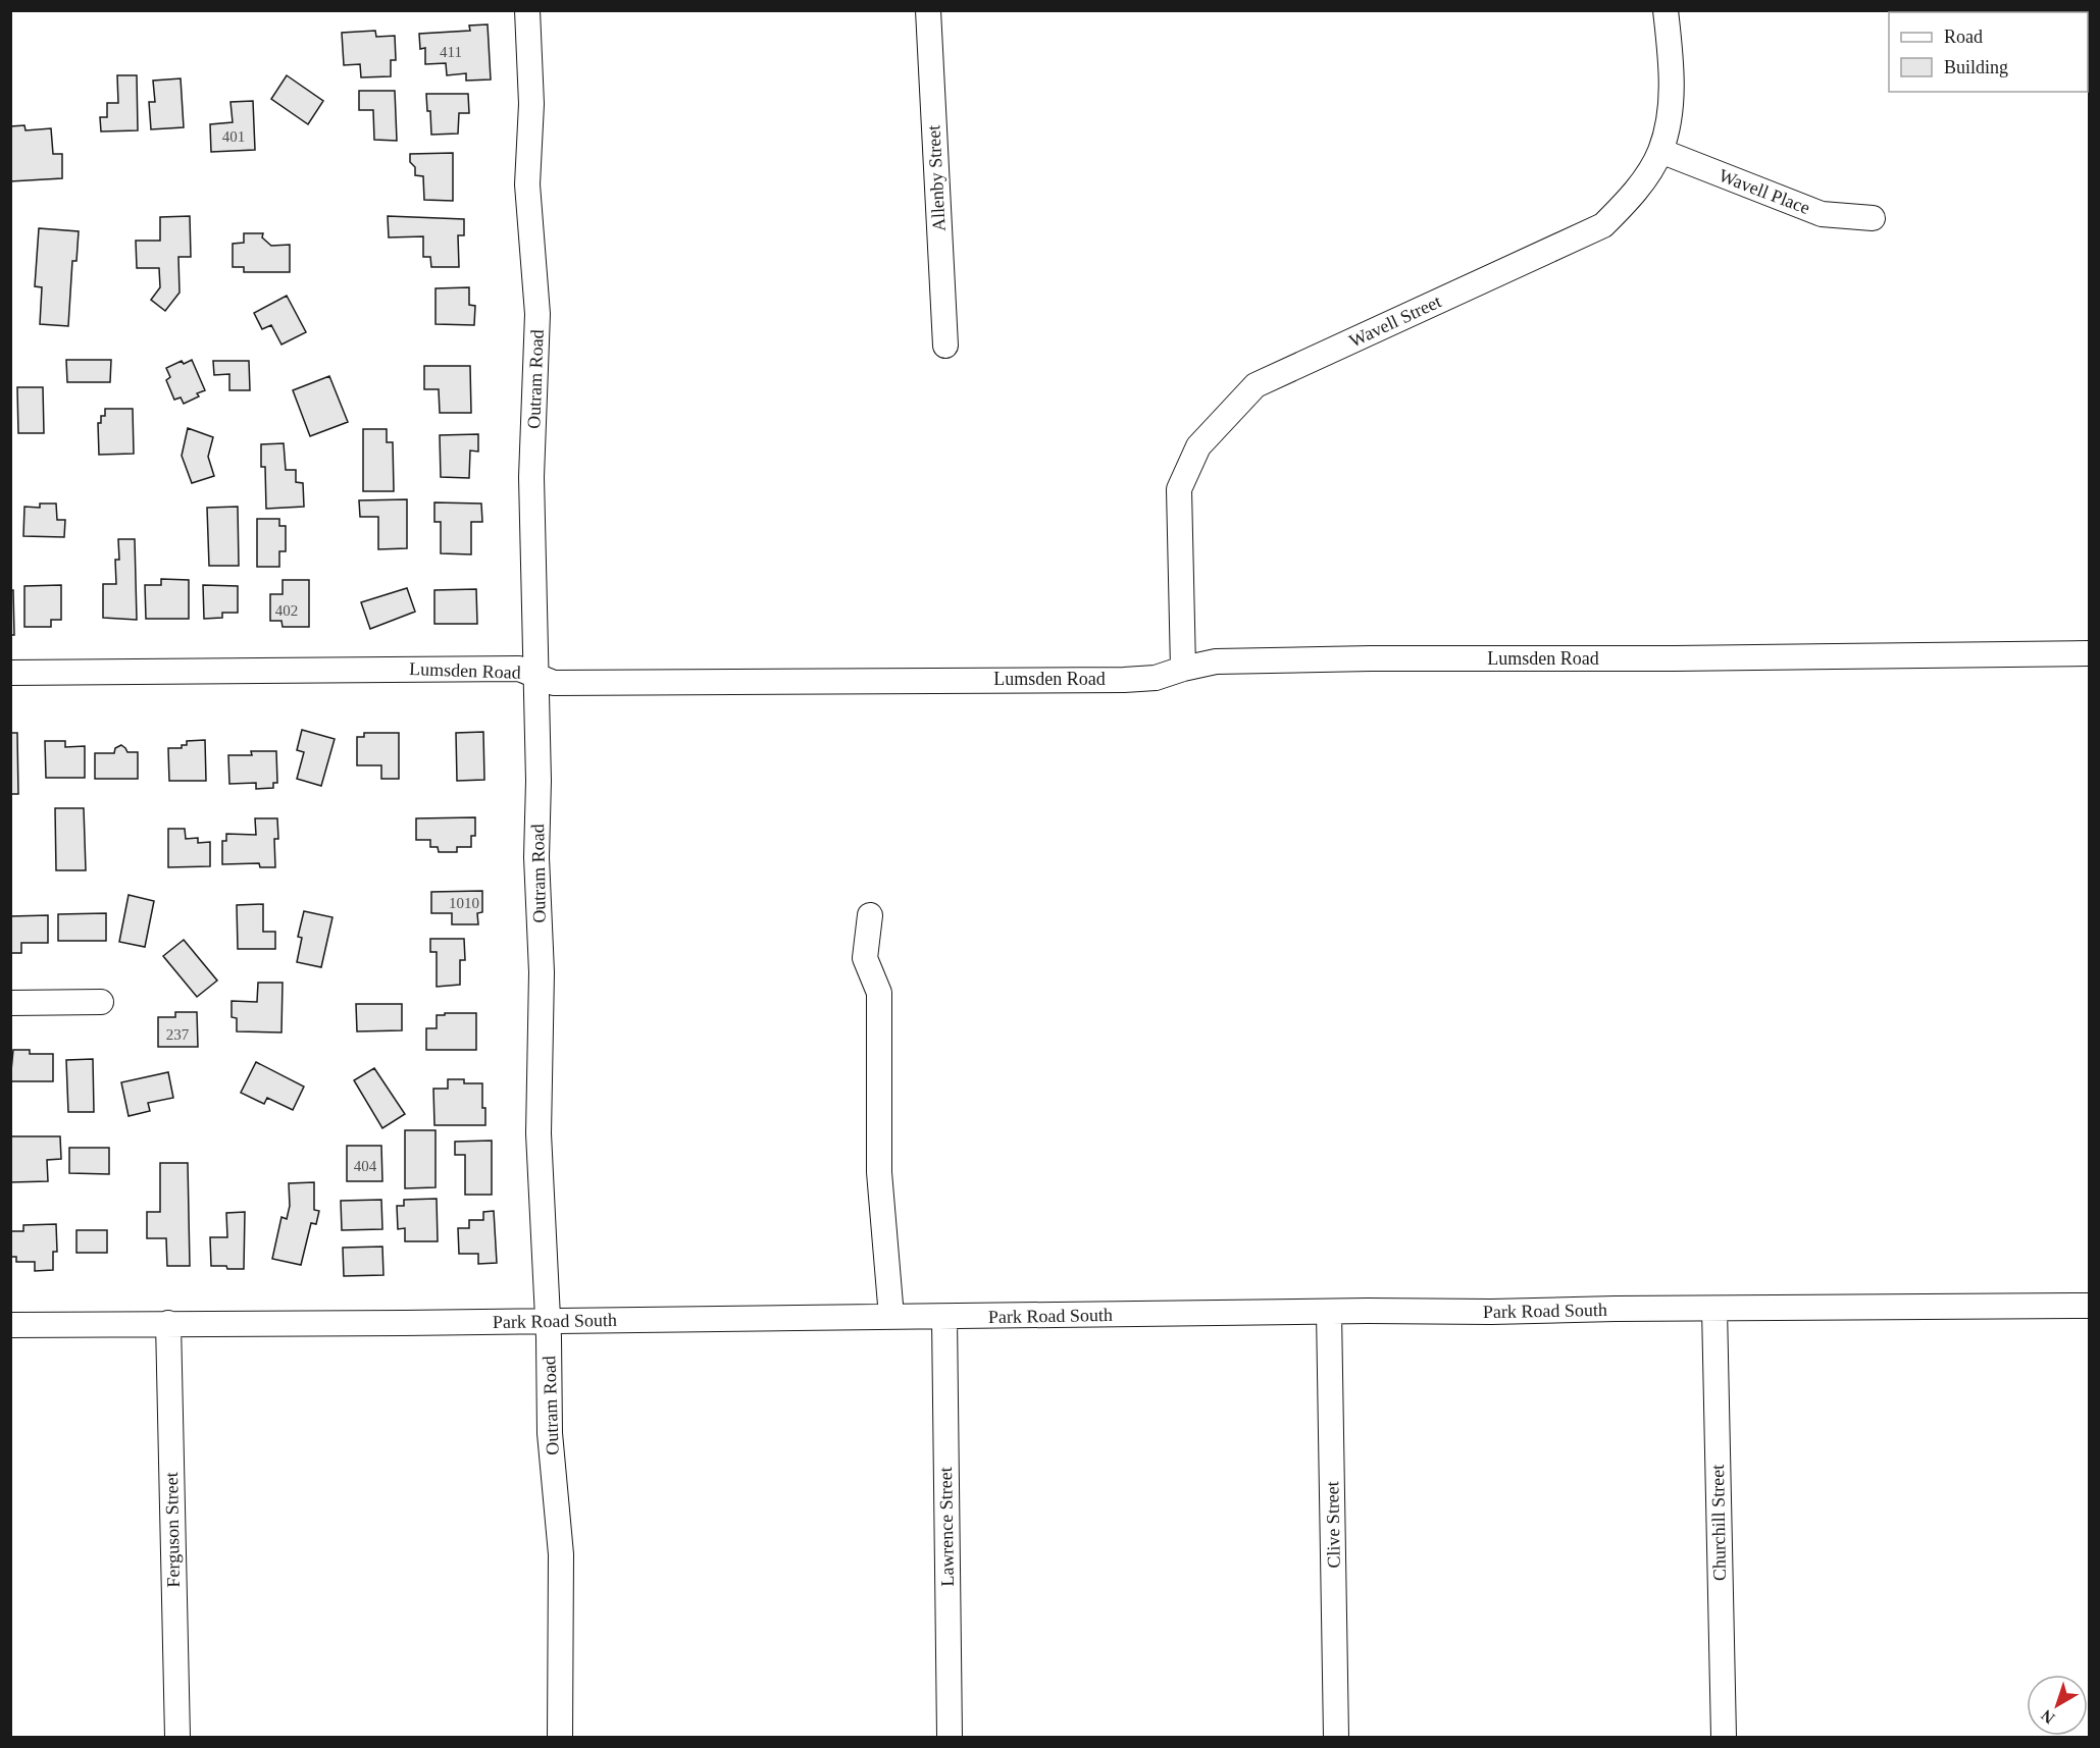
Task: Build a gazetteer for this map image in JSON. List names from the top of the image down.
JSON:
{
  "streets": {
    "street": [
      "Allenby Street",
      "Wavell Place",
      "Wavell Street",
      "Outram Road",
      "Lumsden Road",
      "Park Road South",
      "Churchill Street",
      "Clive Street",
      "Lawrence Street",
      "Ferguson Street"
    ]
  },
  "crossings": [
    ["Wavell Place", "Wavell Street"],
    ["Wavell Street", "Lumsden Road"],
    ["Outram Road", "Lumsden Road"],
    ["Outram Road", "Park Road South"],
    ["Park Road South", "Churchill Street"],
    ["Park Road South", "Clive Street"],
    ["Park Road South", "Lawrence Street"],
    ["Park Road South", "Ferguson Street"]
  ],
  "house_numbers": [
    "411",
    "401",
    "402",
    "1010",
    "237",
    "404"
  ],
  "legend": ["Road", "Building"],
  "north": "bottom left"
}
